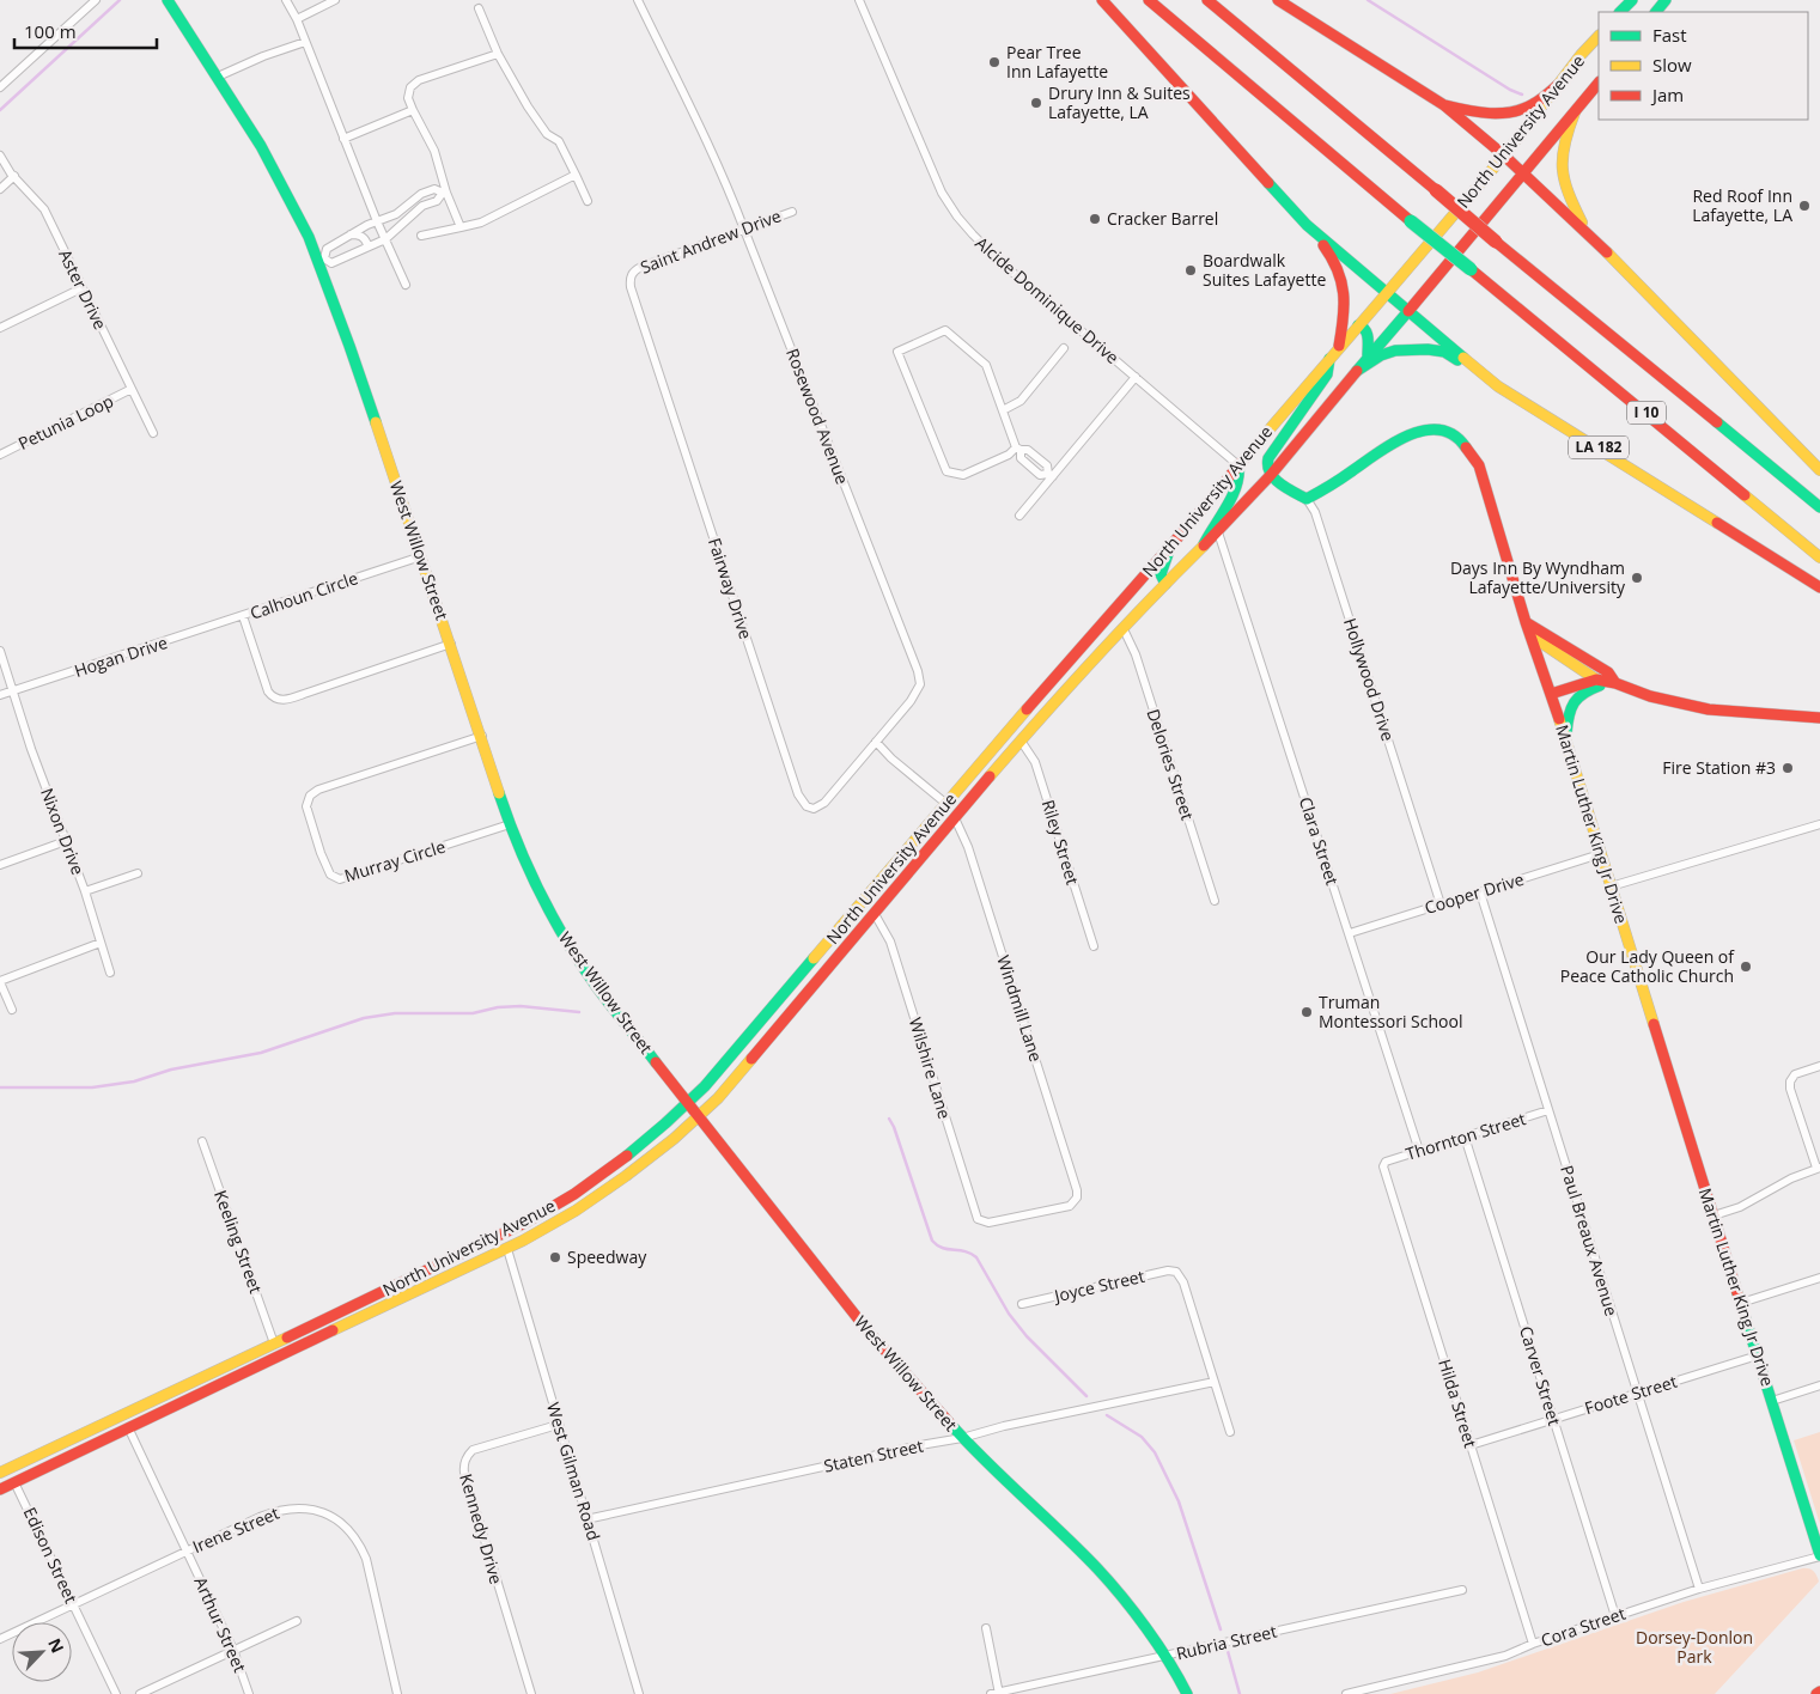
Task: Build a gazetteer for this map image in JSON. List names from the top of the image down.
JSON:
{
  "streets": {
    "main road": [
      "North University Avenue",
      "I 10",
      "LA 182",
      "West Willow Street",
      "Martin Luther King Jr Drive"
    ],
    "street": [
      "Saint Andrew Drive",
      "Aster Drive",
      "Alcide Dominique Drive",
      "Rosewood Avenue",
      "Petunia Loop",
      "Fairway Drive",
      "Calhoun Circle",
      "Hogan Drive",
      "Hollywood Drive",
      "Delories Street",
      "Nixon Drive",
      "Clara Street",
      "Riley Street",
      "Murray Circle",
      "Cooper Drive",
      "Windmill Lane",
      "Wilshire Lane",
      "Thornton Street",
      "Paul Breaux Avenue",
      "Keeling Street",
      "Joyce Street",
      "Carver Street",
      "Foote Street",
      "Hilda Street",
      "Staten Street",
      "West Gilman Road",
      "Kennedy Drive",
      "Irene Street",
      "Edison Street",
      "Arthur Street",
      "Cora Street",
      "Rubria Street"
    ]
  },
  "crossings": [
    ["North University Avenue", "Alcide Dominique Drive"],
    ["North University Avenue", "LA 182"],
    ["North University Avenue", "West Willow Street"],
    ["North University Avenue", "Delories Street"],
    ["North University Avenue", "Clara Street"],
    ["North University Avenue", "Riley Street"],
    ["North University Avenue", "Windmill Lane"],
    ["North University Avenue", "Wilshire Lane"],
    ["North University Avenue", "Keeling Street"],
    ["North University Avenue", "West Gilman Road"],
    ["North University Avenue", "Edison Street"],
    ["North University Avenue", "Arthur Street"],
    ["Saint Andrew Drive", "Rosewood Avenue"],
    ["Saint Andrew Drive", "Fairway Drive"],
    ["Aster Drive", "Petunia Loop"],
    ["Rosewood Avenue", "Fairway Drive"],
    ["West Willow Street", "Calhoun Circle"],
    ["West Willow Street", "Murray Circle"],
    ["West Willow Street", "Staten Street"],
    ["West Willow Street", "Rubria Street"],
    ["Calhoun Circle", "Hogan Drive"],
    ["Hogan Drive", "Nixon Drive"],
    ["Hollywood Drive", "Martin Luther King Jr Drive"],
    ["Hollywood Drive", "Cooper Drive"],
    ["Martin Luther King Jr Drive", "Cooper Drive"],
    ["Martin Luther King Jr Drive", "Foote Street"],
    ["Martin Luther King Jr Drive", "Cora Street"],
    ["Clara Street", "Cooper Drive"],
    ["Clara Street", "Thornton Street"],
    ["Cooper Drive", "Paul Breaux Avenue"],
    ["Windmill Lane", "Wilshire Lane"],
    ["Thornton Street", "Paul Breaux Avenue"],
    ["Thornton Street", "Carver Street"],
    ["Thornton Street", "Hilda Street"],
    ["Paul Breaux Avenue", "Foote Street"],
    ["Paul Breaux Avenue", "Cora Street"],
    ["Joyce Street", "Staten Street"],
    ["Carver Street", "Foote Street"],
    ["Carver Street", "Cora Street"],
    ["Foote Street", "Hilda Street"],
    ["Hilda Street", "Cora Street"],
    ["Staten Street", "West Gilman Road"],
    ["West Gilman Road", "Kennedy Drive"],
    ["Irene Street", "Edison Street"],
    ["Irene Street", "Arthur Street"]
  ],
  "parks": ["Dorsey-Donlon Park"],
  "places": [
    "Pear Tree Inn Lafayette",
    "Drury Inn & Suites Lafayette, LA",
    "Red Roof Inn Lafayette, LA",
    "Cracker Barrel",
    "Boardwalk Suites Lafayette",
    "Days Inn By Wyndham Lafayette/University",
    "Fire Station #3",
    "Our Lady Queen of Peace Catholic Church",
    "Truman Montessori School",
    "Speedway"
  ],
  "legend": ["Fast", "Slow", "Jam"],
  "scale_bar": "100 m",
  "north": "top right"
}
